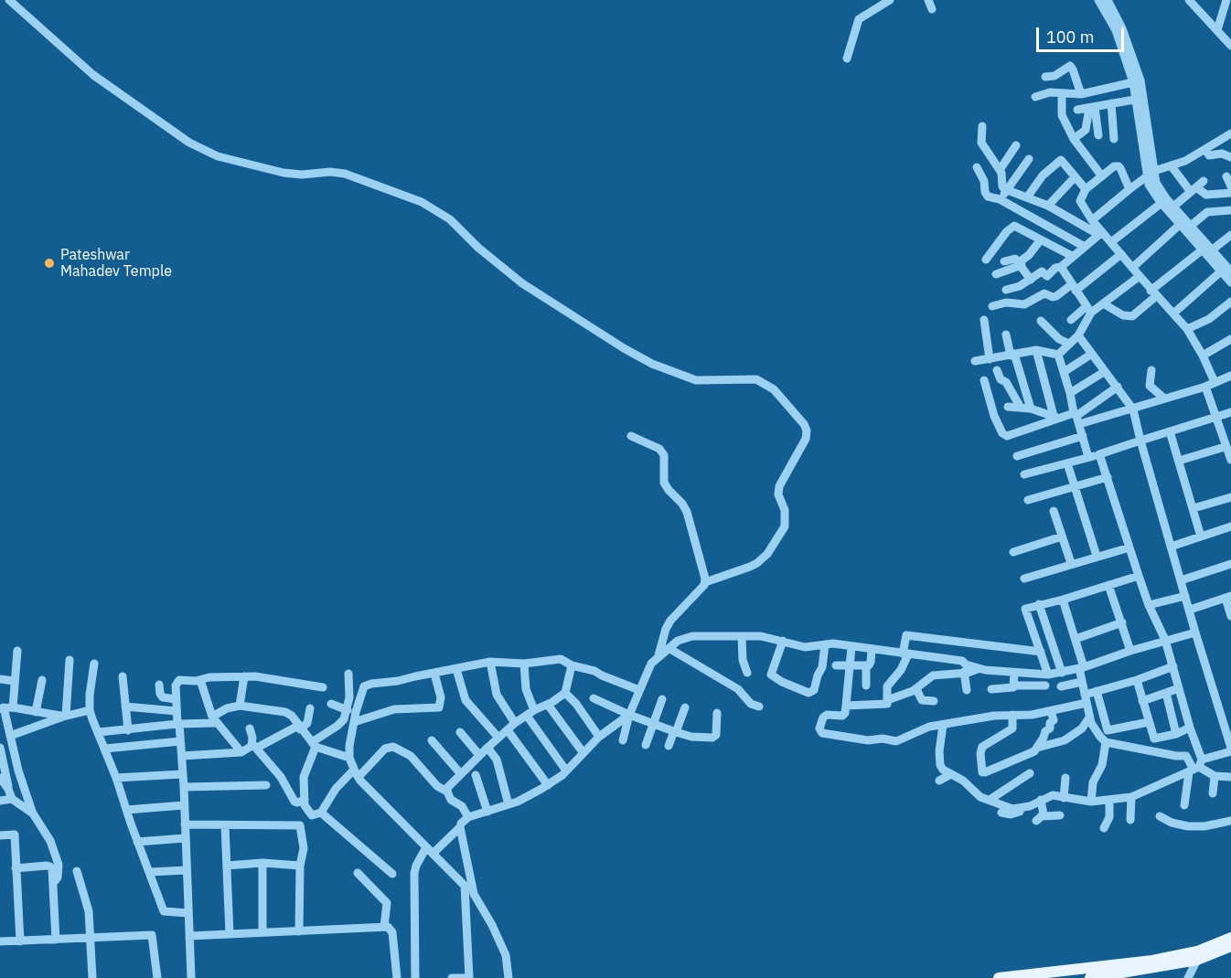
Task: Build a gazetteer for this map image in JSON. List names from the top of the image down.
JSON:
{
  "places": ["Pateshwar Mahadev Temple"],
  "scale_bar": "100 m"
}
